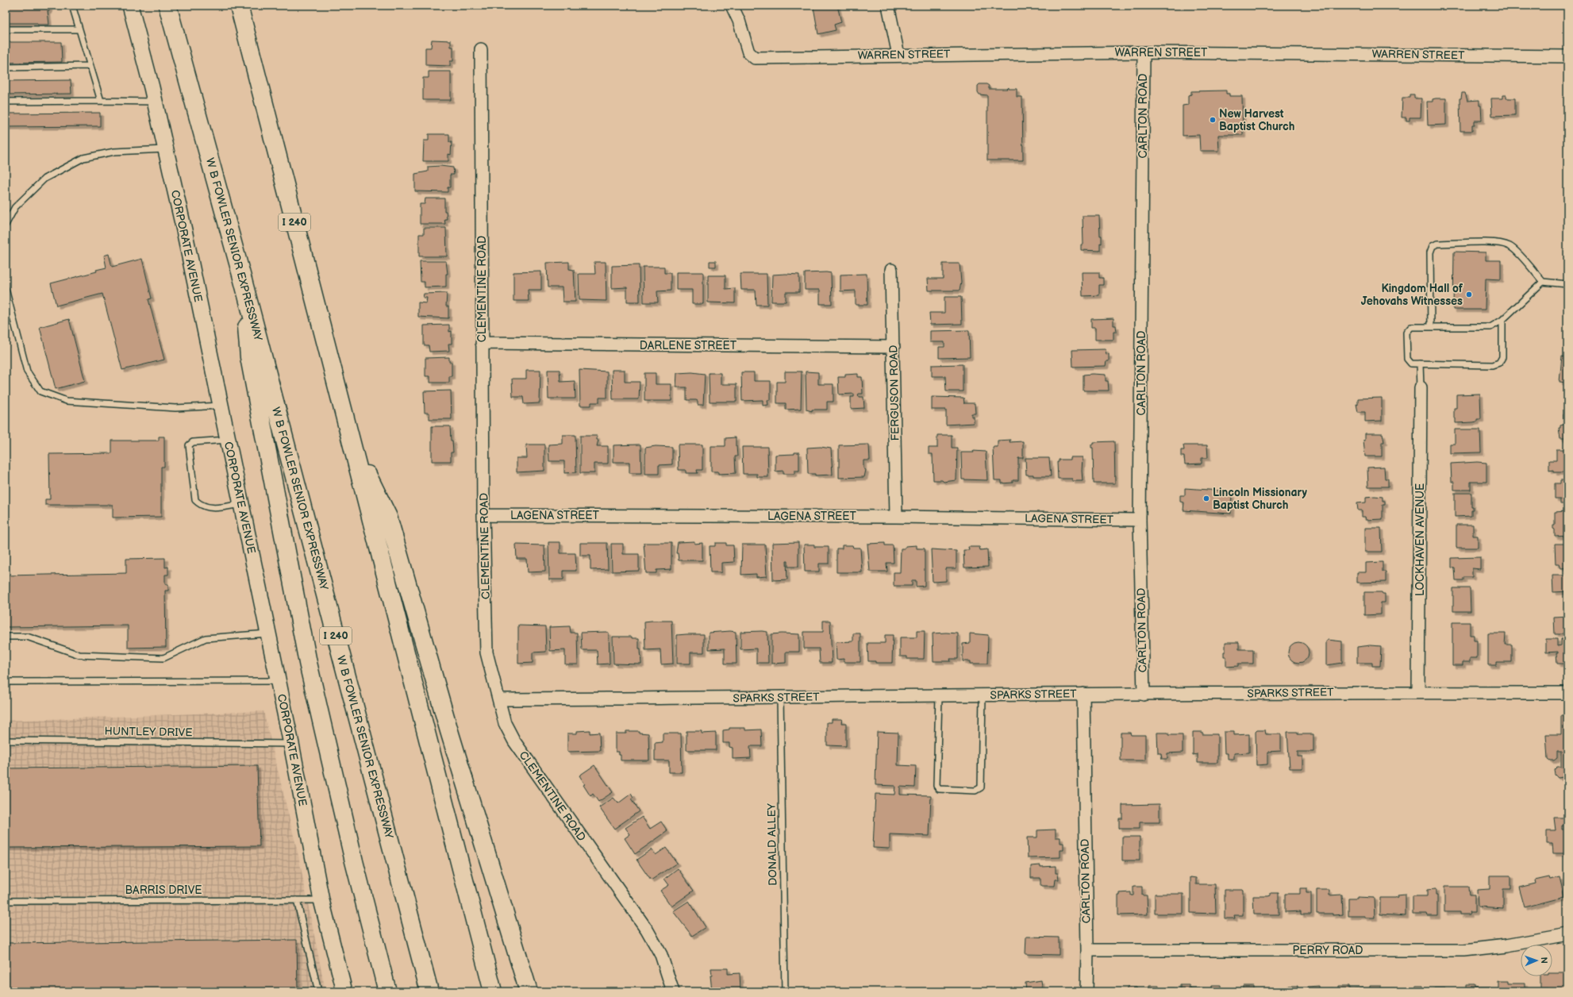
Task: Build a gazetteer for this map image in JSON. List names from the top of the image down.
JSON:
{
  "streets": {
    "highway": ["I 240", "W B FOWLER SENIOR EXPRESSWAY"],
    "street": [
      "WARREN STREET",
      "CARLTON ROAD",
      "CORPORATE AVENUE",
      "CLEMENTINE ROAD",
      "DARLENE STREET",
      "FERGUSON ROAD",
      "LAGENA STREET",
      "LOCKHAVEN AVENUE",
      "SPARKS STREET",
      "PERRY ROAD"
    ],
    "lane": ["HUNTLEY DRIVE", "DONALD ALLEY", "BARRIS DRIVE"]
  },
  "crossings": [
    ["WARREN STREET", "CARLTON ROAD"],
    ["CARLTON ROAD", "LAGENA STREET"],
    ["CARLTON ROAD", "SPARKS STREET"],
    ["CARLTON ROAD", "PERRY ROAD"],
    ["CORPORATE AVENUE", "HUNTLEY DRIVE"],
    ["CORPORATE AVENUE", "BARRIS DRIVE"],
    ["CLEMENTINE ROAD", "DARLENE STREET"],
    ["CLEMENTINE ROAD", "LAGENA STREET"],
    ["CLEMENTINE ROAD", "SPARKS STREET"],
    ["DARLENE STREET", "FERGUSON ROAD"],
    ["FERGUSON ROAD", "LAGENA STREET"],
    ["LOCKHAVEN AVENUE", "SPARKS STREET"],
    ["SPARKS STREET", "DONALD ALLEY"]
  ],
  "places": ["New Harvest Baptist Church", "Kingdom Hall of Jehovahs Witnesses", "Lincoln Missionary Baptist Church"],
  "north": "right"
}
